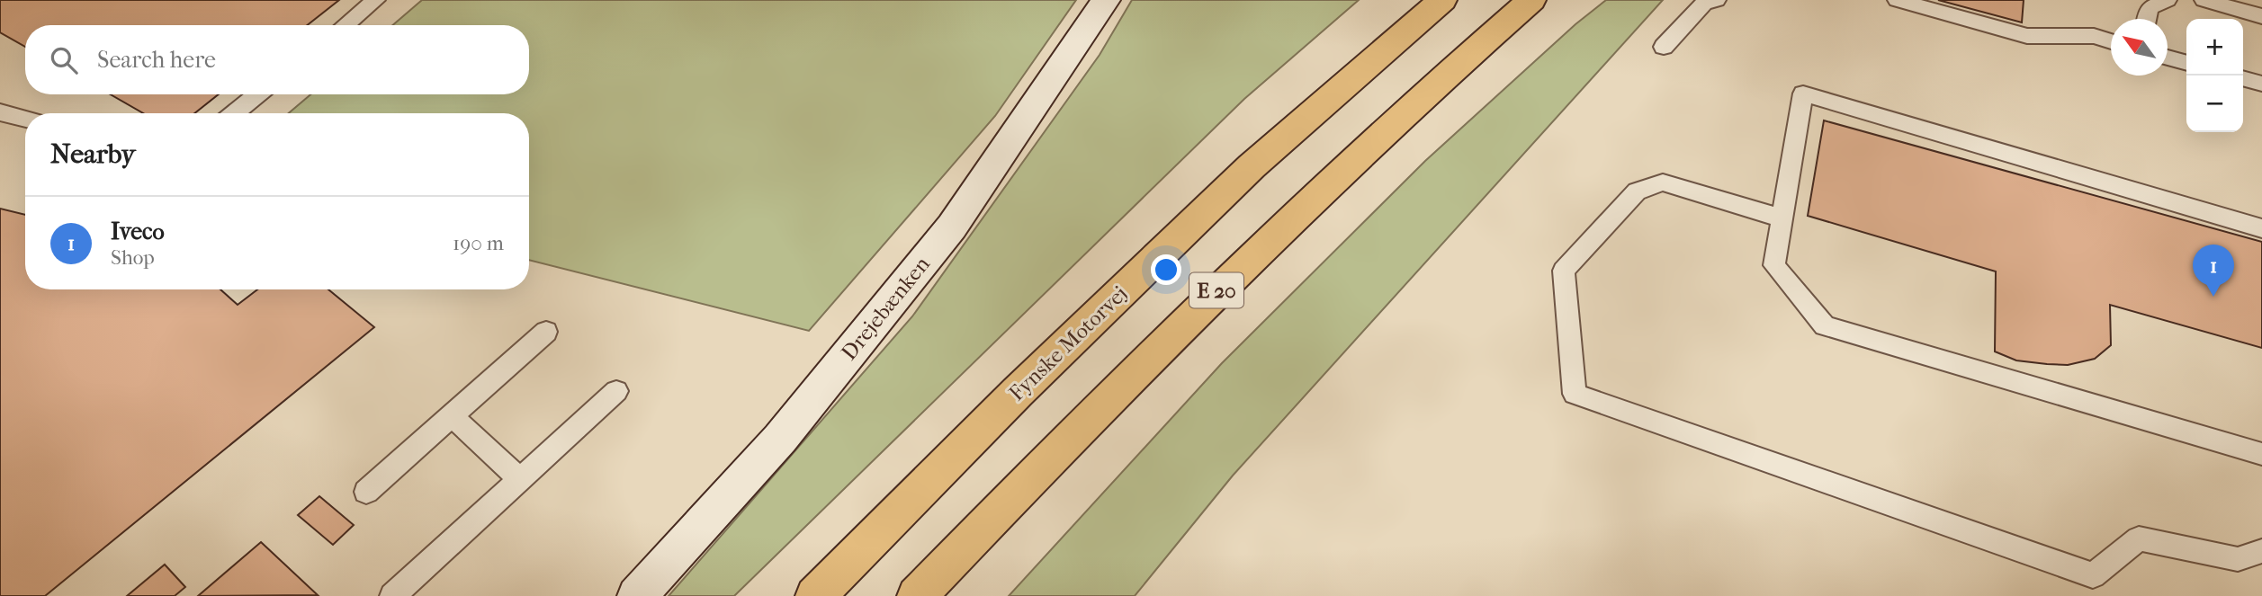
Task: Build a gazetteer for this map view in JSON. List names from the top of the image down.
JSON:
{
  "streets": {
    "highway": ["E 20", "Fynske Motorvej"],
    "street": ["Drejebænken"]
  },
  "north": "top left",
  "page": {
    "map_buttons": ["+", "−"],
    "search": "Search here",
    "heading": "Nearby",
    "list": [
      {
        "mark": "1",
        "name": "Iveco",
        "note": "Shop",
        "value": "190 m"
      }
    ],
    "pins": "1"
  }
}
